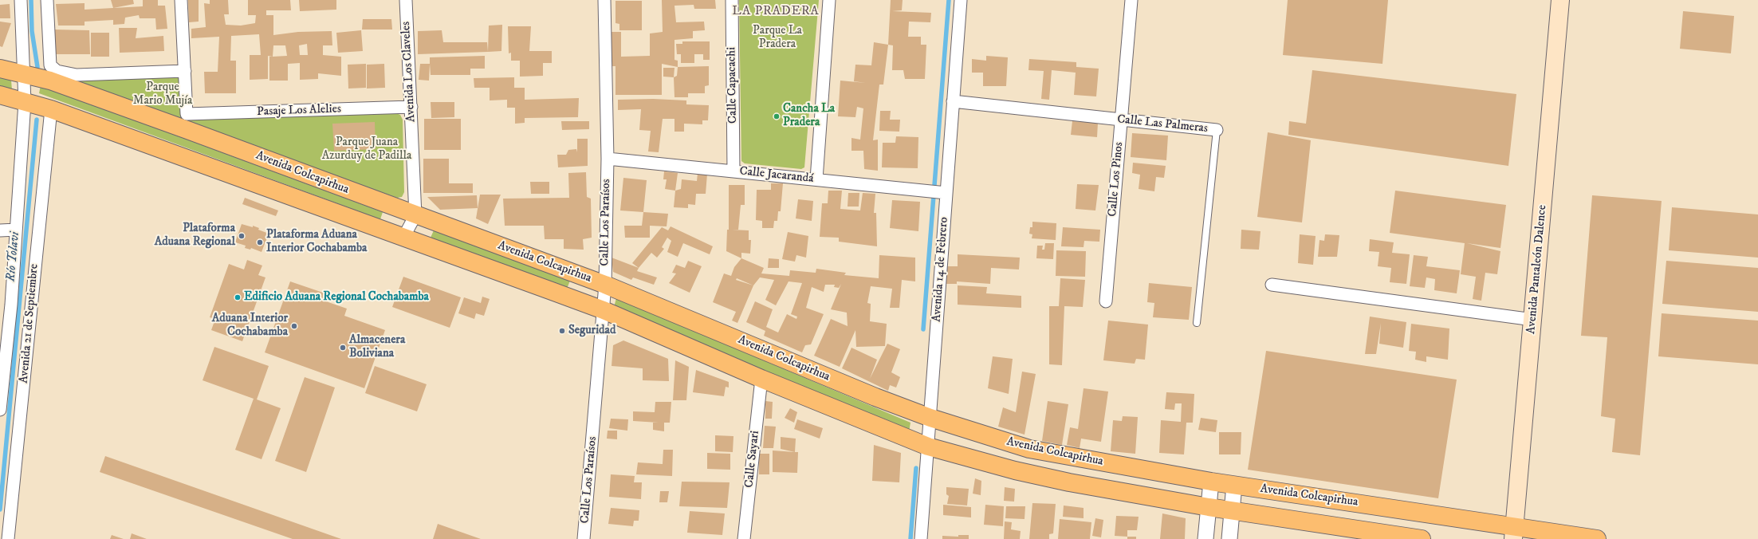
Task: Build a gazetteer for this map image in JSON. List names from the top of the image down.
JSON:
{
  "streets": {
    "main road": ["Avenida Colcapirhua", "Avenida Pantaleón Dalence"],
    "street": [
      "Avenida Los Claveles",
      "Calle Capacachi",
      "Pasaje Los Alelies",
      "Calle Las Palmeras",
      "Calle Jacarandá",
      "Calle Los Pinos",
      "Calle Los Paraísos",
      "Avenida 14 de Febrero",
      "Avenida 21 de Septiembre",
      "Calle Sayari"
    ]
  },
  "crossings": [
    ["Avenida Los Claveles", "Pasaje Los Alelies"],
    ["Avenida Los Claveles", "Avenida Colcapirhua"],
    ["Calle Capacachi", "Calle Jacarandá"],
    ["Calle Las Palmeras", "Calle Los Pinos"],
    ["Calle Las Palmeras", "Avenida 14 de Febrero"],
    ["Avenida Colcapirhua", "Calle Los Paraísos"],
    ["Avenida Colcapirhua", "Avenida 14 de Febrero"],
    ["Avenida Colcapirhua", "Avenida Pantaleón Dalence"],
    ["Avenida Colcapirhua", "Avenida 21 de Septiembre"],
    ["Avenida Colcapirhua", "Calle Sayari"],
    ["Calle Jacarandá", "Calle Los Paraísos"],
    ["Calle Jacarandá", "Avenida 14 de Febrero"]
  ],
  "districts": ["LA PRADERA"],
  "water": ["Río Tolavi"],
  "parks": ["Parque La Pradera", "Parque Mario Mujía", "Parque Juana Azurduy de Padilla"],
  "places": [
    "Cancha La Pradera",
    "Plataforma Aduana Regional",
    "Plataforma Aduana Interior Cochabamba",
    "Edificio Aduana Regional Cochabamba",
    "Aduana Interior Cochabamba",
    "Seguridad",
    "Almacenera Boliviana"
  ]
}
